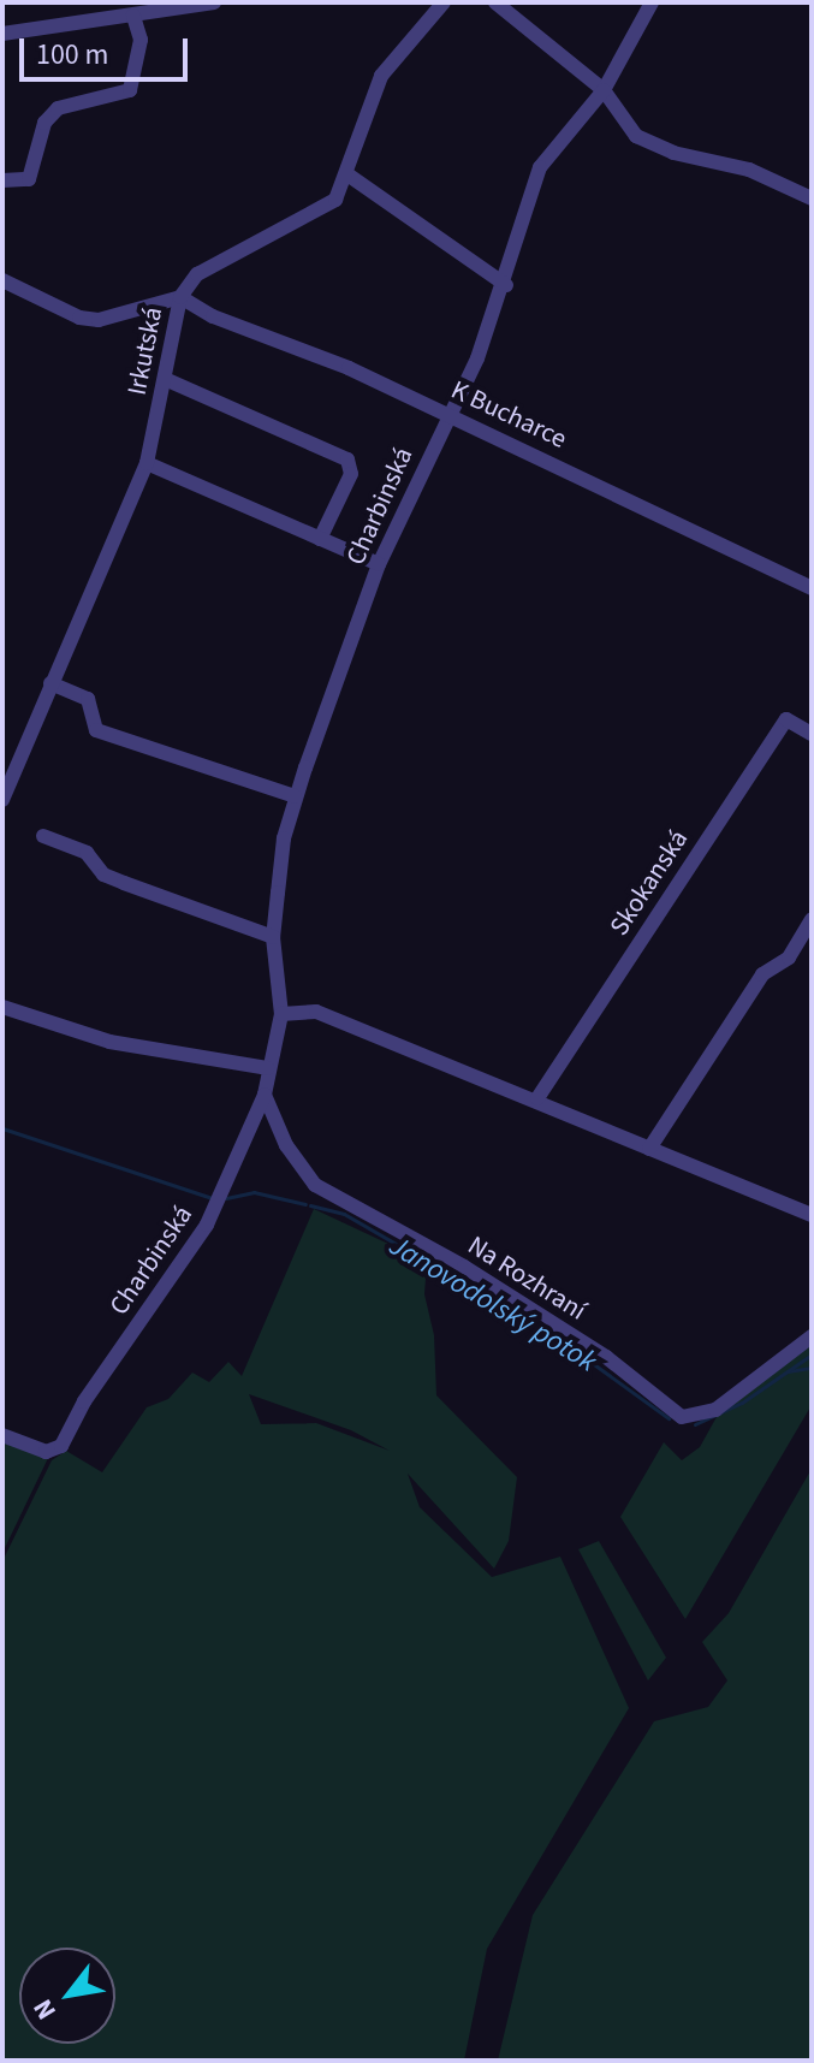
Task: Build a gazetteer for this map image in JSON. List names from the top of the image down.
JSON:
{
  "streets": {
    "street": [
      "Irkutská",
      "K Bucharce",
      "Charbinská",
      "Skokanská",
      "Na Rozhraní"
    ]
  },
  "crossings": [
    ["Irkutská", "K Bucharce"],
    ["K Bucharce", "Charbinská"],
    ["Charbinská", "Na Rozhraní"]
  ],
  "water": ["Janovodolský potok"],
  "scale_bar": "100 m",
  "north": "bottom left"
}
